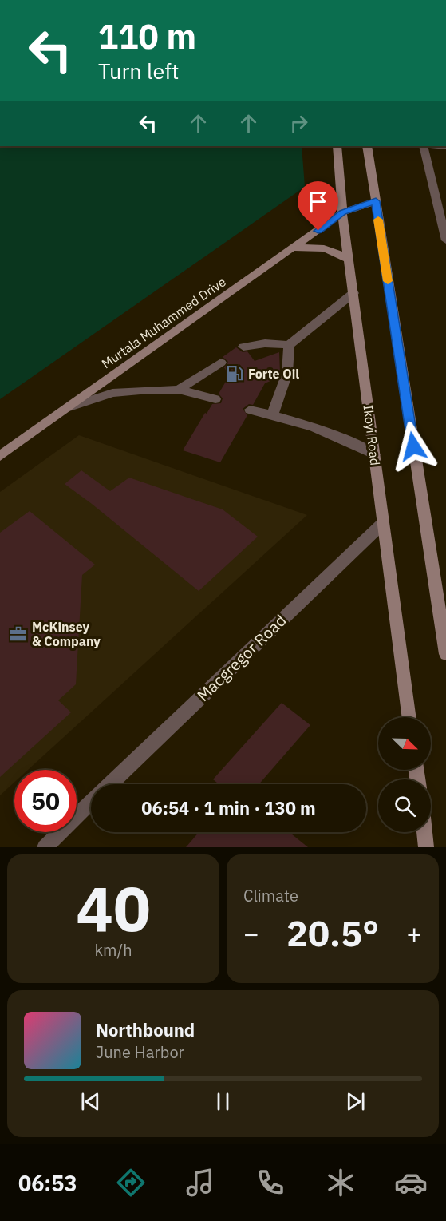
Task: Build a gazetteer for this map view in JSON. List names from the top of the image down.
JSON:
{
  "streets": {
    "main road": ["Murtala Muhammed Drive", "Ikoyi Road"],
    "street": ["Macgregor Road"]
  },
  "crossings": [
    ["Murtala Muhammed Drive", "Ikoyi Road"],
    ["Ikoyi Road", "Macgregor Road"]
  ],
  "places": {
    "fuel station": ["Forte Oil"],
    "office": ["McKinsey & Company"]
  },
  "north": "bottom right",
  "page": {
    "turn": ["110 m", "Turn left"],
    "limit": "50",
    "trip": "06:54 · 1 min · 130 m",
    "tile": [
      ["40", "km/h"],
      "Climate"
    ],
    "heat": ["−", "20.5°", "+"],
    "song": ["Northbound", "June Harbor"],
    "tabs": "06:53"
  }
}
